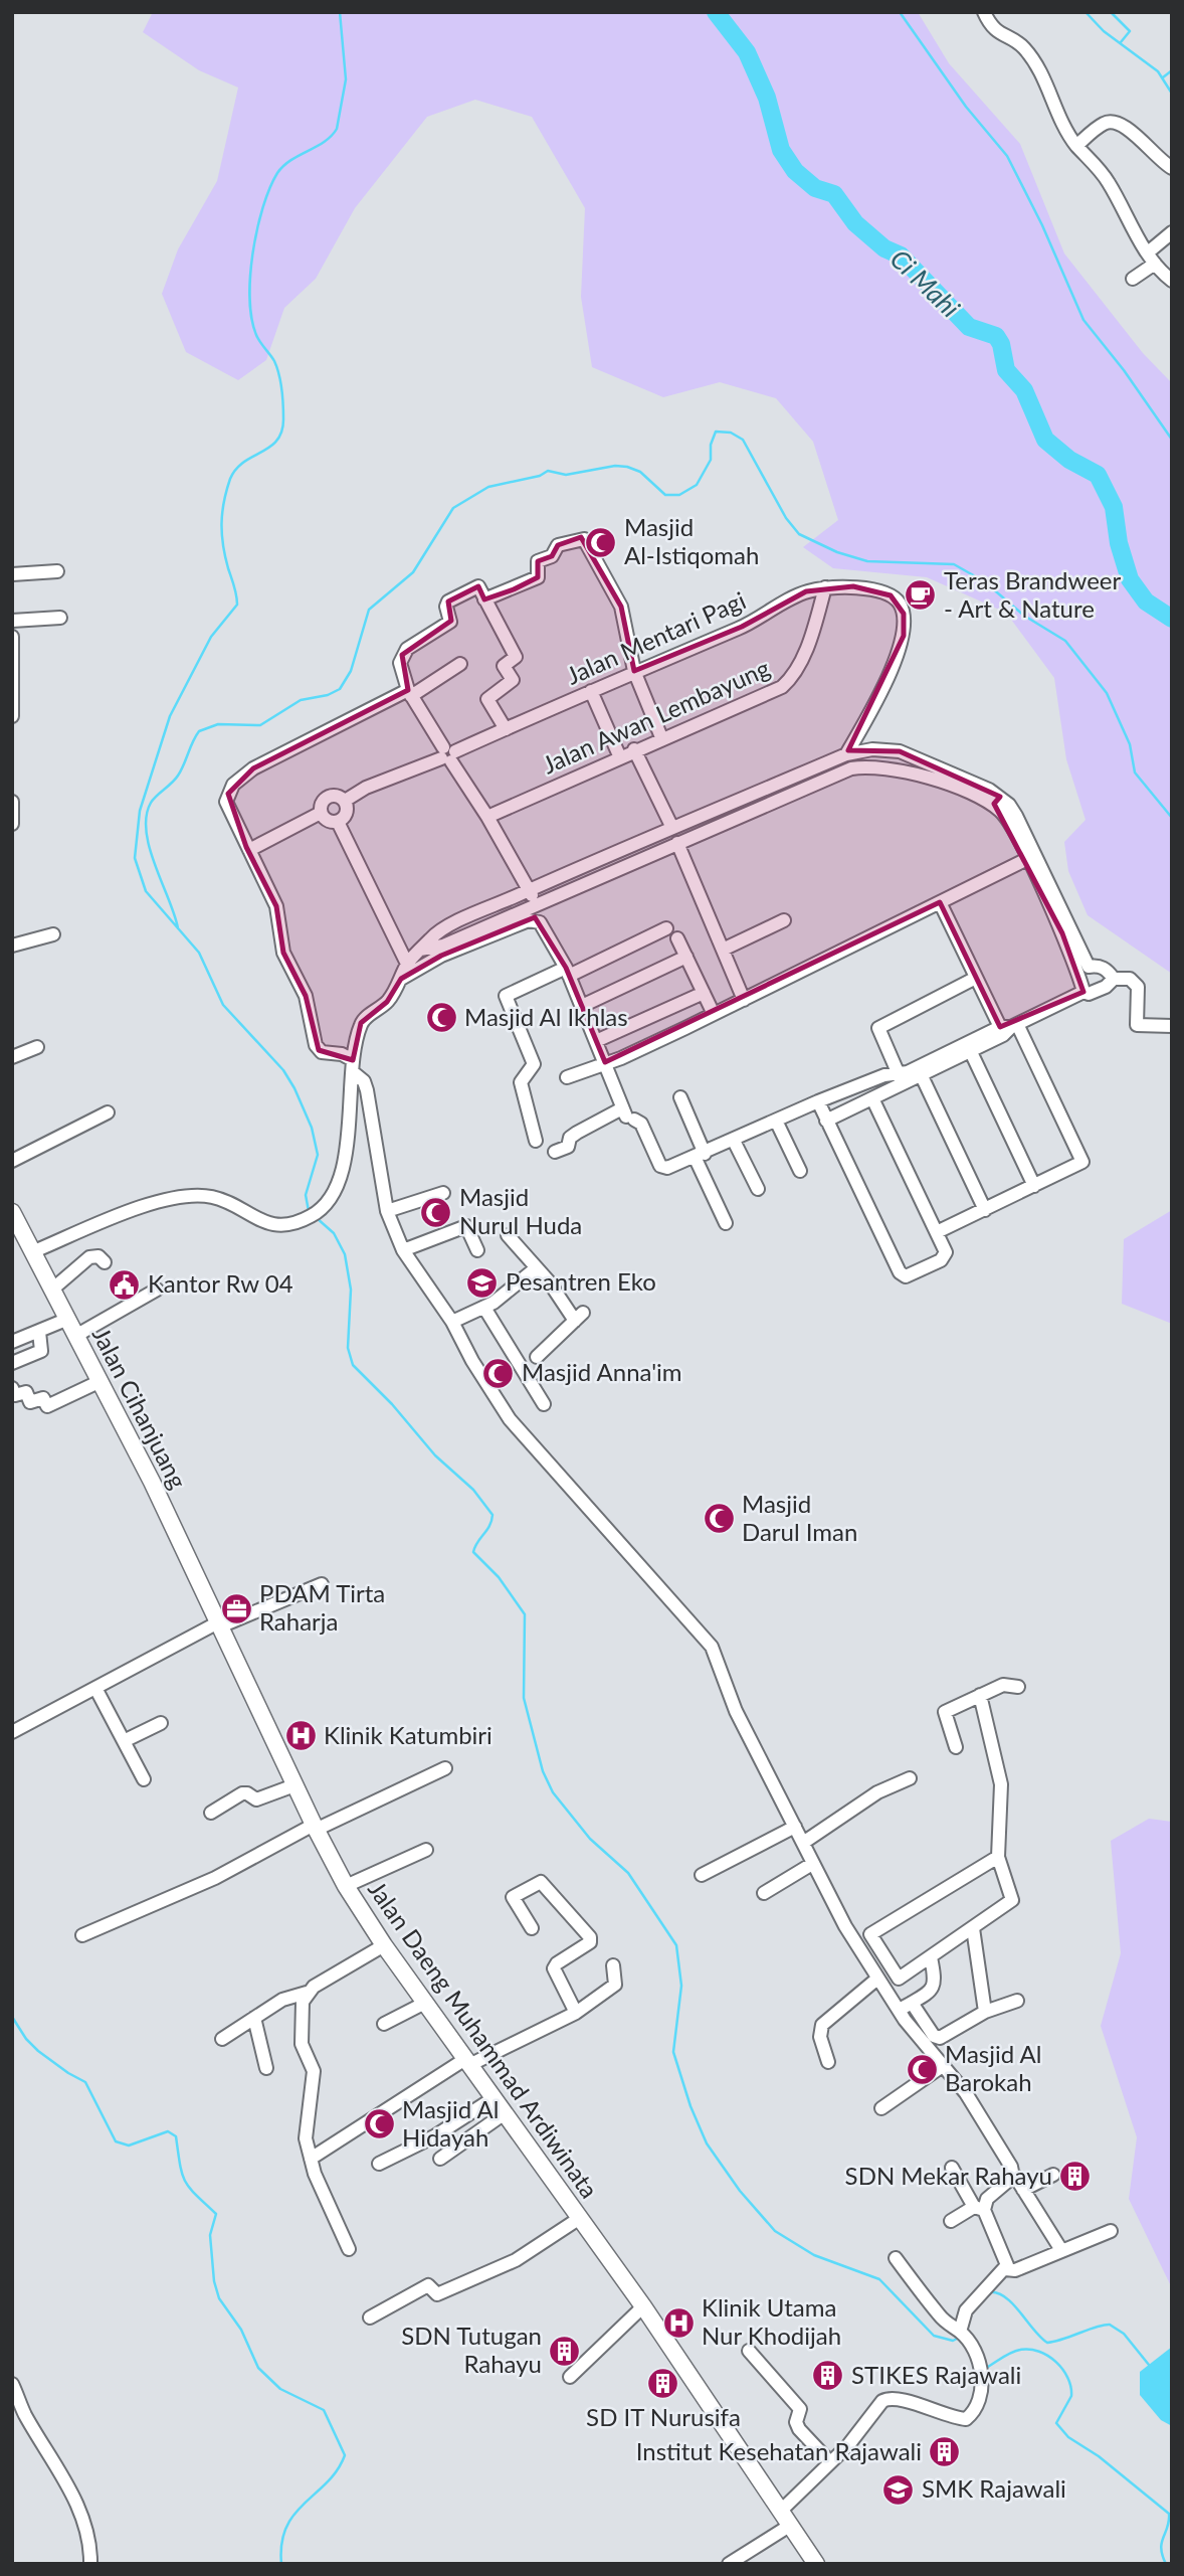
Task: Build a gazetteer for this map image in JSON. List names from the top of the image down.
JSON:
{
  "streets": {
    "main road": ["Jalan Cihanjuang", "Jalan Daeng Muhammad Ardiwinata"],
    "street": ["Jalan Mentari Pagi", "Jalan Awan Lembayung"]
  },
  "crossings": [
    ["Jalan Mentari Pagi", "Jalan Awan Lembayung"],
    ["Jalan Cihanjuang", "Jalan Daeng Muhammad Ardiwinata"]
  ],
  "water": ["Ci Mahi"],
  "places": {
    "mosque": [
      "Masjid Al-Istiqomah",
      "Masjid Al Ikhlas",
      "Masjid Nurul Huda",
      "Masjid Anna'im",
      "Masjid Darul Iman",
      "Masjid Al Barokah",
      "Masjid Al Hidayah"
    ],
    "cafe": ["Teras Brandweer - Art & Nature"],
    "school or university": ["Pesantren Eko", "SMK Rajawali"],
    "public building": ["Kantor Rw 04"],
    "office": ["PDAM Tirta Raharja"],
    "hospital": ["Klinik Katumbiri", "Klinik Utama Nur Khodijah"],
    "building": [
      "SDN Mekar Rahayu",
      "SDN Tutugan Rahayu",
      "STIKES Rajawali",
      "SD IT Nurusifa",
      "Institut Kesehatan Rajawali"
    ]
  }
}
